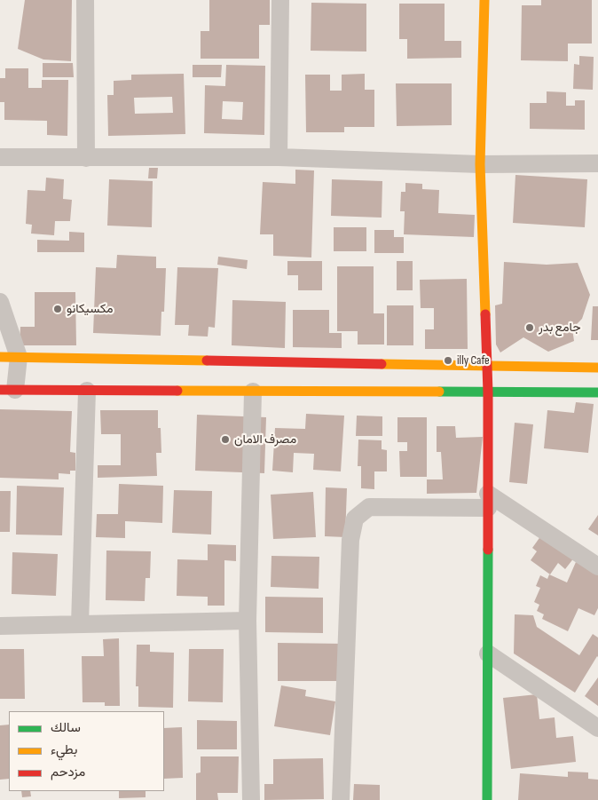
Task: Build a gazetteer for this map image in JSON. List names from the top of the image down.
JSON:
{
  "places": [
    "مكسيكانو",
    "جامع بدر",
    "illy Cafe",
    "مصرف الامان"
  ],
  "legend": ["سالك", "بطيء", "مزدحم"]
}
